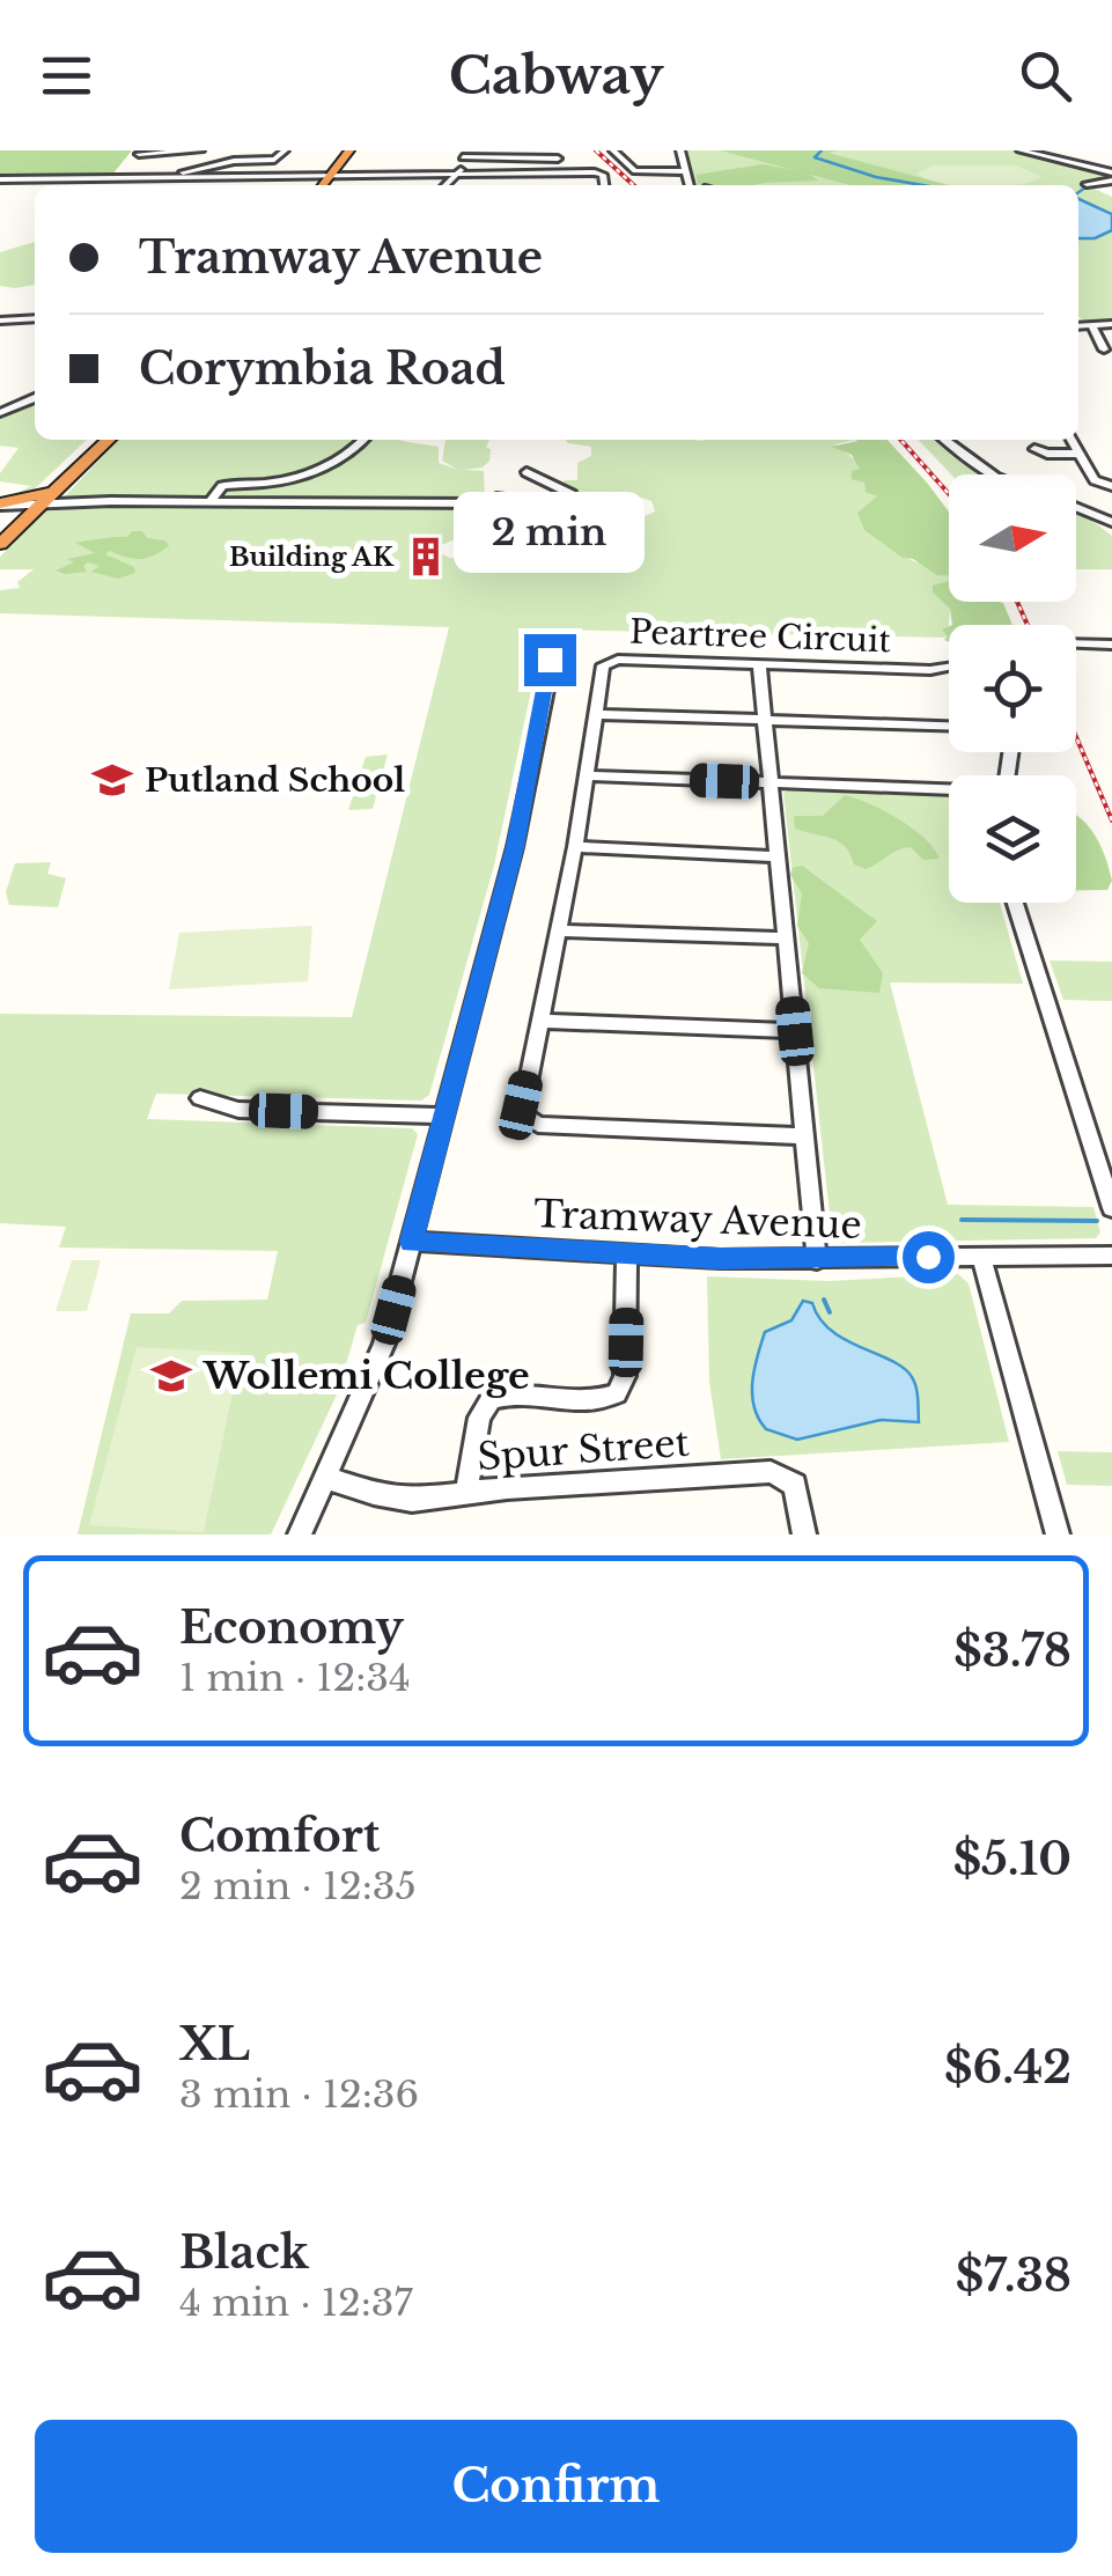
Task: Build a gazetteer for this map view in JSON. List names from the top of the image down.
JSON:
{
  "streets": {
    "street": ["Peartree Circuit", "Tramway Avenue", "Spur Street"]
  },
  "places": {
    "building": ["Building AK"],
    "school or university": ["Putland School", "Wollemi College"]
  },
  "north": "right",
  "page": {
    "header": "Cabway",
    "banner": ["Tramway Avenue", "Corymbia Road"],
    "bubble": "2 min",
    "list": [
      {
        "name": "Economy",
        "note": "1 min · 12:34",
        "value": "$3.78"
      },
      {
        "name": "Comfort",
        "note": "2 min · 12:35",
        "value": "$5.10"
      },
      {
        "name": "XL",
        "note": "3 min · 12:36",
        "value": "$6.42"
      },
      {
        "name": "Black",
        "note": "4 min · 12:37",
        "value": "$7.38"
      }
    ],
    "buttons": "Confirm"
  }
}
